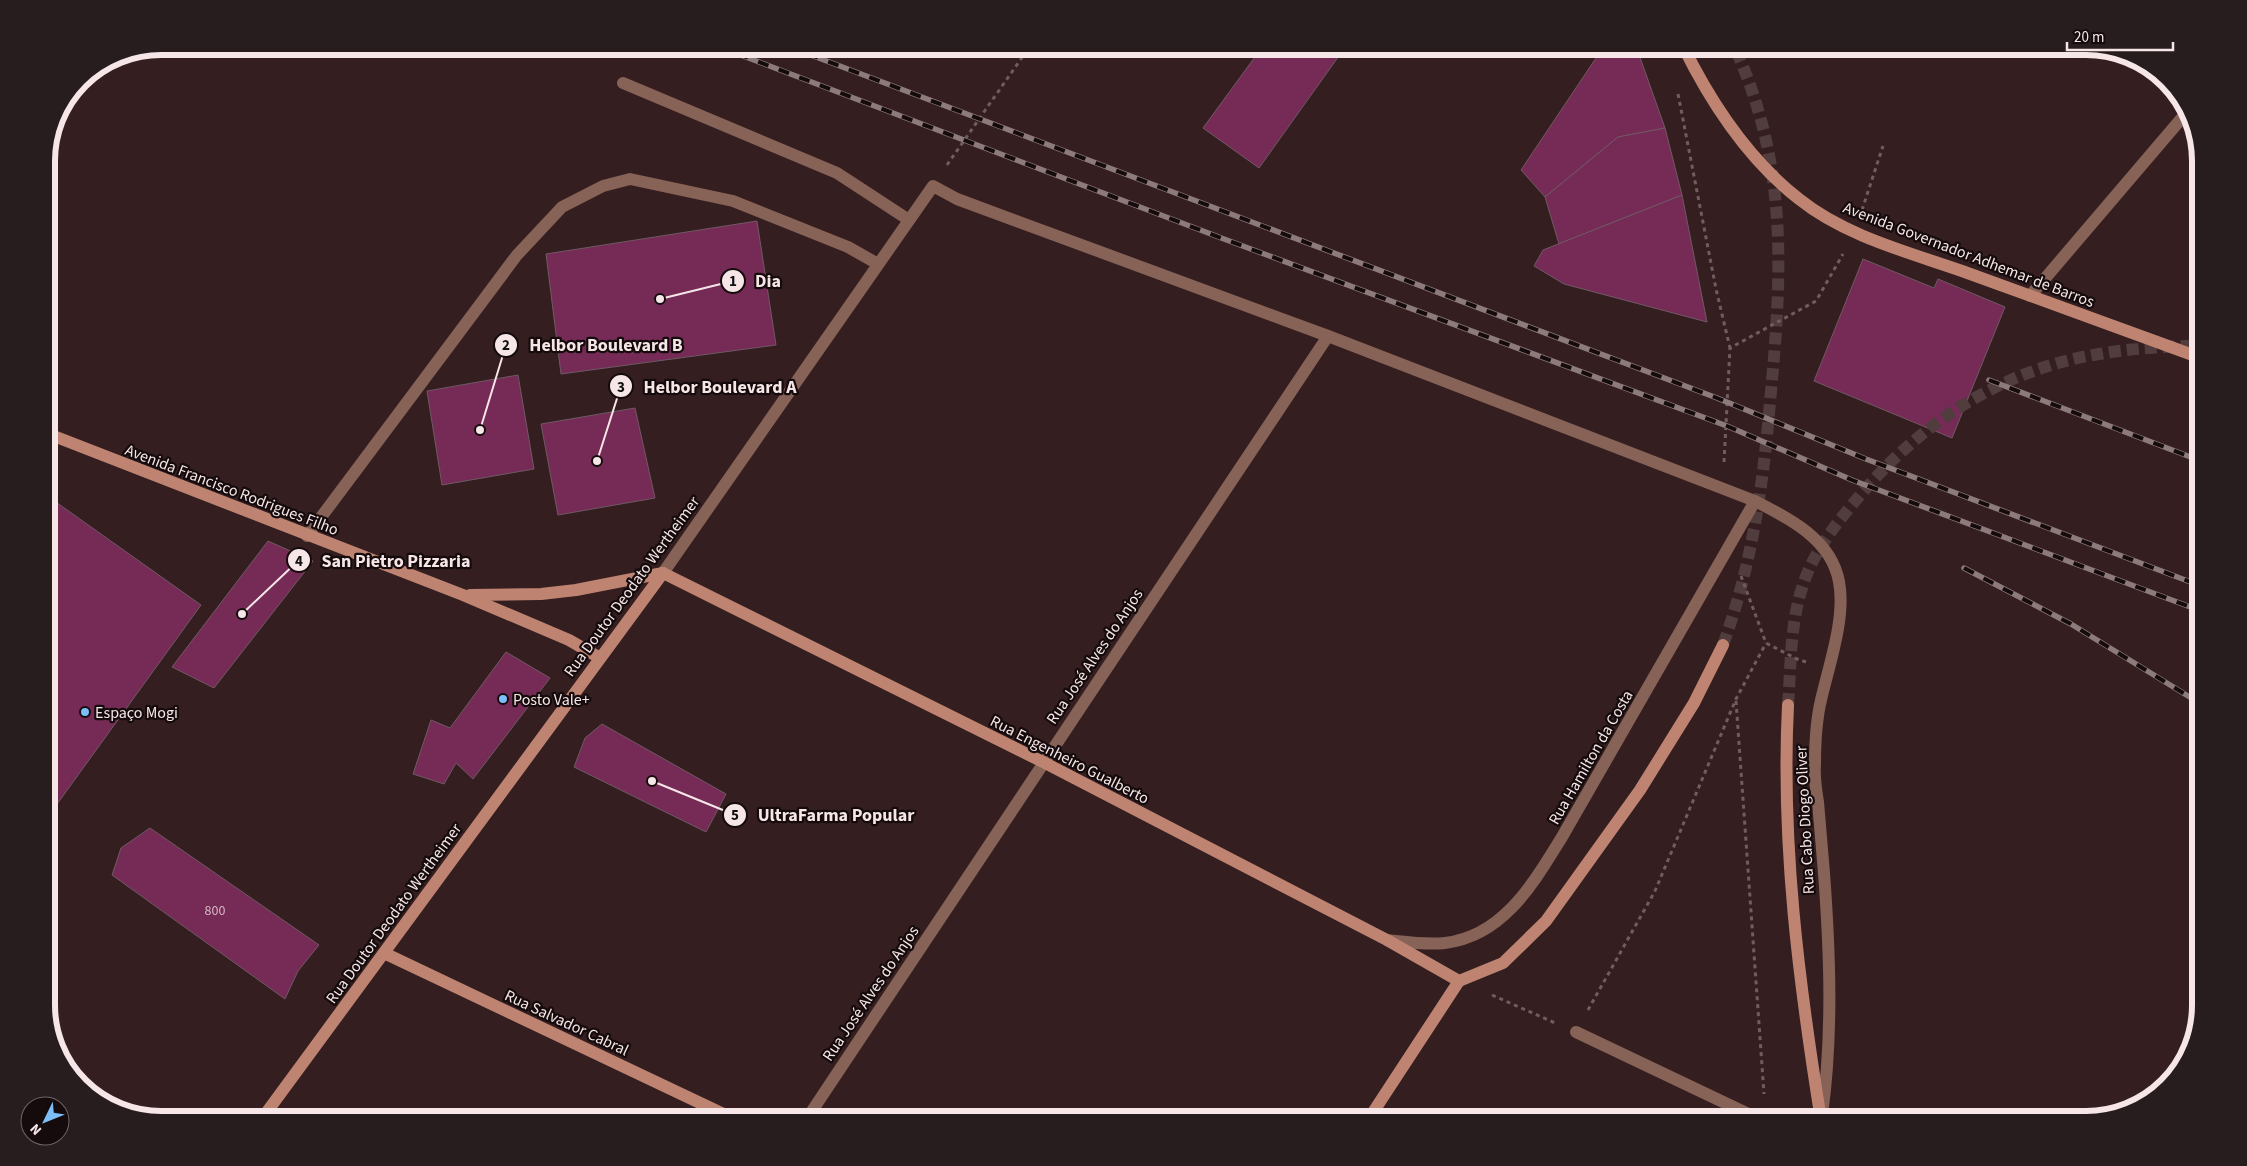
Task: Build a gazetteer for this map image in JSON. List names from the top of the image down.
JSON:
{
  "streets": {
    "main road": [
      "Avenida Governador Adhemar de Barros",
      "Avenida Francisco Rodrigues Filho",
      "Rua Doutor Deodato Wertheimer",
      "Rua Engenheiro Gualberto",
      "Rua Salvador Cabral"
    ],
    "street": ["Rua José Alves do Anjos", "Rua Hamilton da Costa", "Rua Cabo Diogo Oliver"]
  },
  "crossings": [
    ["Avenida Francisco Rodrigues Filho", "Rua Doutor Deodato Wertheimer"],
    ["Avenida Francisco Rodrigues Filho", "Rua Engenheiro Gualberto"],
    ["Rua Doutor Deodato Wertheimer", "Rua Engenheiro Gualberto"],
    ["Rua Doutor Deodato Wertheimer", "Rua Cabo Diogo Oliver"],
    ["Rua Doutor Deodato Wertheimer", "Rua Salvador Cabral"],
    ["Rua José Alves do Anjos", "Rua Engenheiro Gualberto"],
    ["Rua José Alves do Anjos", "Rua Cabo Diogo Oliver"],
    ["Rua Hamilton da Costa", "Rua Engenheiro Gualberto"],
    ["Rua Hamilton da Costa", "Rua Cabo Diogo Oliver"]
  ],
  "places": [
    "Dia",
    "Helbor Boulevard B",
    "Helbor Boulevard A",
    "San Pietro Pizzaria",
    "Posto Vale+",
    "Espaço Mogi",
    "UltraFarma Popular"
  ],
  "house_numbers": ["800"],
  "scale_bar": "20 m",
  "north": "bottom left"
}
